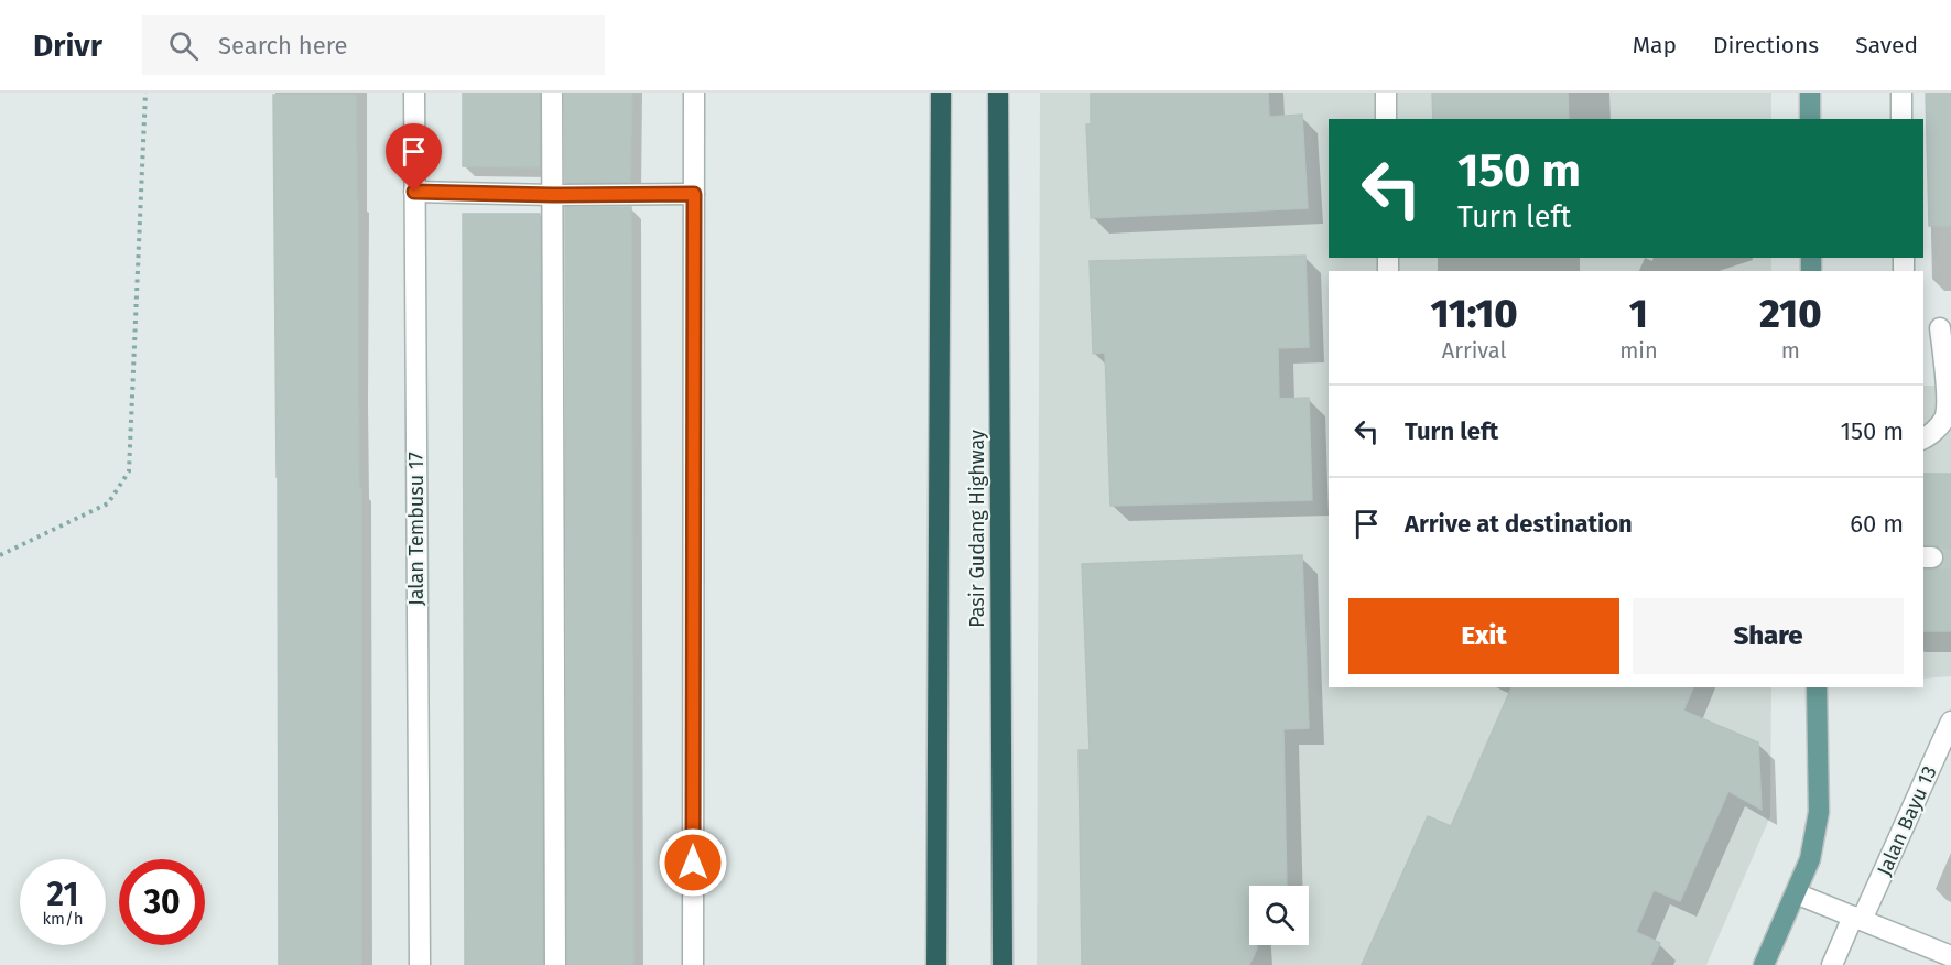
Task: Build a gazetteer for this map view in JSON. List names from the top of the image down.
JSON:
{
  "streets": {
    "highway": ["Pasir Gudang Highway"],
    "street": ["Jalan Tembusu 17", "Jalan Bayu 13"]
  },
  "page": {
    "header": "Drivr",
    "search": "Search here",
    "nav": ["Map", "Directions", "Saved"],
    "turn": ["150 m", "Turn left"],
    "eta": [
      "11:10",
      "Arrival",
      "1",
      "min",
      "210",
      "m"
    ],
    "list": [
      {
        "name": "Turn left",
        "value": "150 m"
      },
      {
        "name": "Arrive at destination",
        "value": "60 m"
      }
    ],
    "buttons": ["Exit", "Share"],
    "speed": "21 km/h",
    "limit": "30"
  }
}
